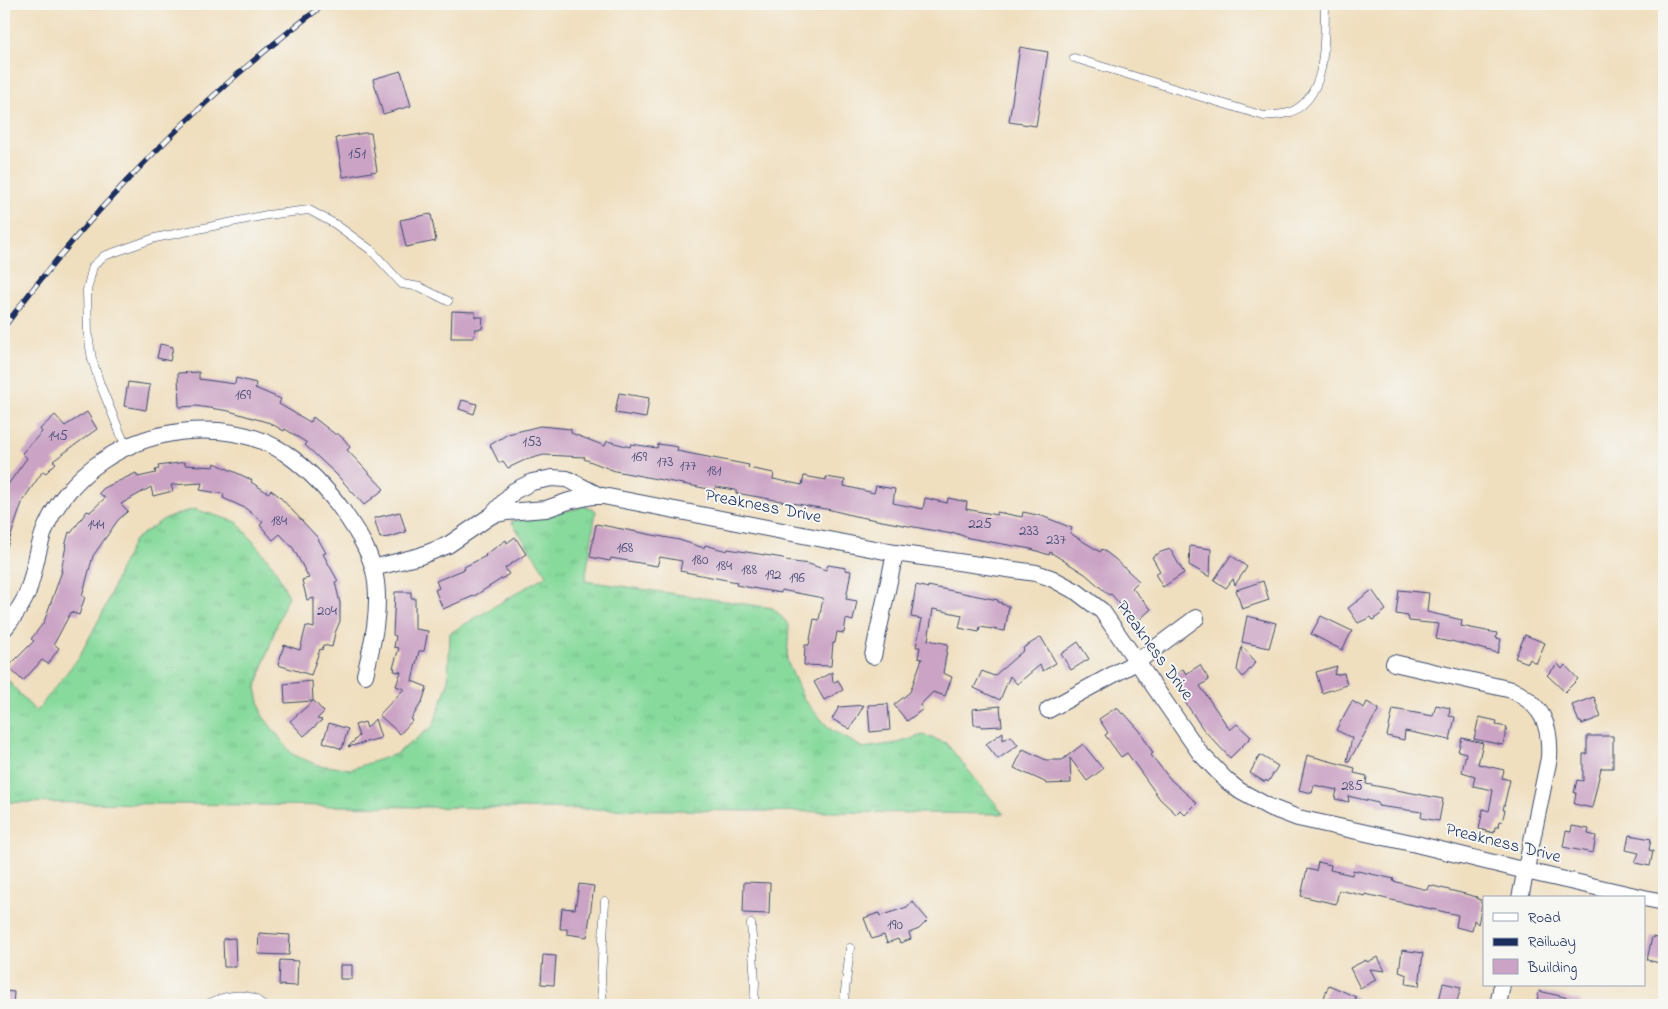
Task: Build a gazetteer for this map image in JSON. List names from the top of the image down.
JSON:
{
  "streets": {
    "street": ["Preakness Drive"]
  },
  "house_numbers": [
    "151",
    "169",
    "145",
    "153",
    "169",
    "173",
    "177",
    "181",
    "184",
    "225",
    "144",
    "233",
    "237",
    "168",
    "180",
    "184",
    "188",
    "192",
    "196",
    "204",
    "285",
    "190"
  ],
  "legend": ["Road", "Railway", "Building"]
}
